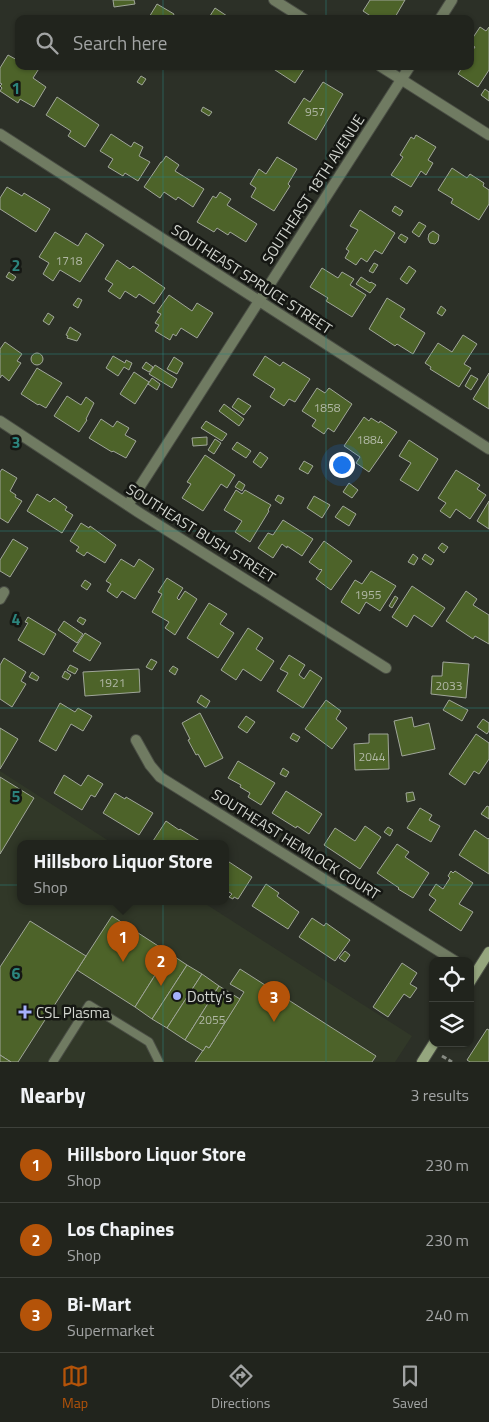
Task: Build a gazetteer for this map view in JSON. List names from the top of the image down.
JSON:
{
  "streets": {
    "street": [
      "SOUTHEAST 18TH AVENUE",
      "SOUTHEAST SPRUCE STREET",
      "SOUTHEAST BUSH STREET",
      "SOUTHEAST HEMLOCK COURT"
    ]
  },
  "crossings": [
    ["SOUTHEAST 18TH AVENUE", "SOUTHEAST SPRUCE STREET"],
    ["SOUTHEAST 18TH AVENUE", "SOUTHEAST BUSH STREET"]
  ],
  "places": {
    "other": ["Dotty's"],
    "health": ["CSL Plasma"]
  },
  "house_numbers": [
    "957",
    "1718",
    "1858",
    "1884",
    "1955",
    "1921",
    "2033",
    "2044",
    "2055"
  ],
  "page": {
    "search": "Search here",
    "popup": ["Hillsboro Liquor Store", "Shop"],
    "pins": ["1", "2", "3"],
    "heading": ["Nearby", "3 results"],
    "list": [
      {
        "mark": "1",
        "name": "Hillsboro Liquor Store",
        "note": "Shop",
        "value": "230 m"
      },
      {
        "mark": "2",
        "name": "Los Chapines",
        "note": "Shop",
        "value": "230 m"
      },
      {
        "mark": "3",
        "name": "Bi-Mart",
        "note": "Supermarket",
        "value": "240 m"
      }
    ],
    "nav": ["Map", "Directions", "Saved"]
  },
  "grid": {
    "rows": [
      "1",
      "2",
      "3",
      "4",
      "5",
      "6"
    ]
  }
}
